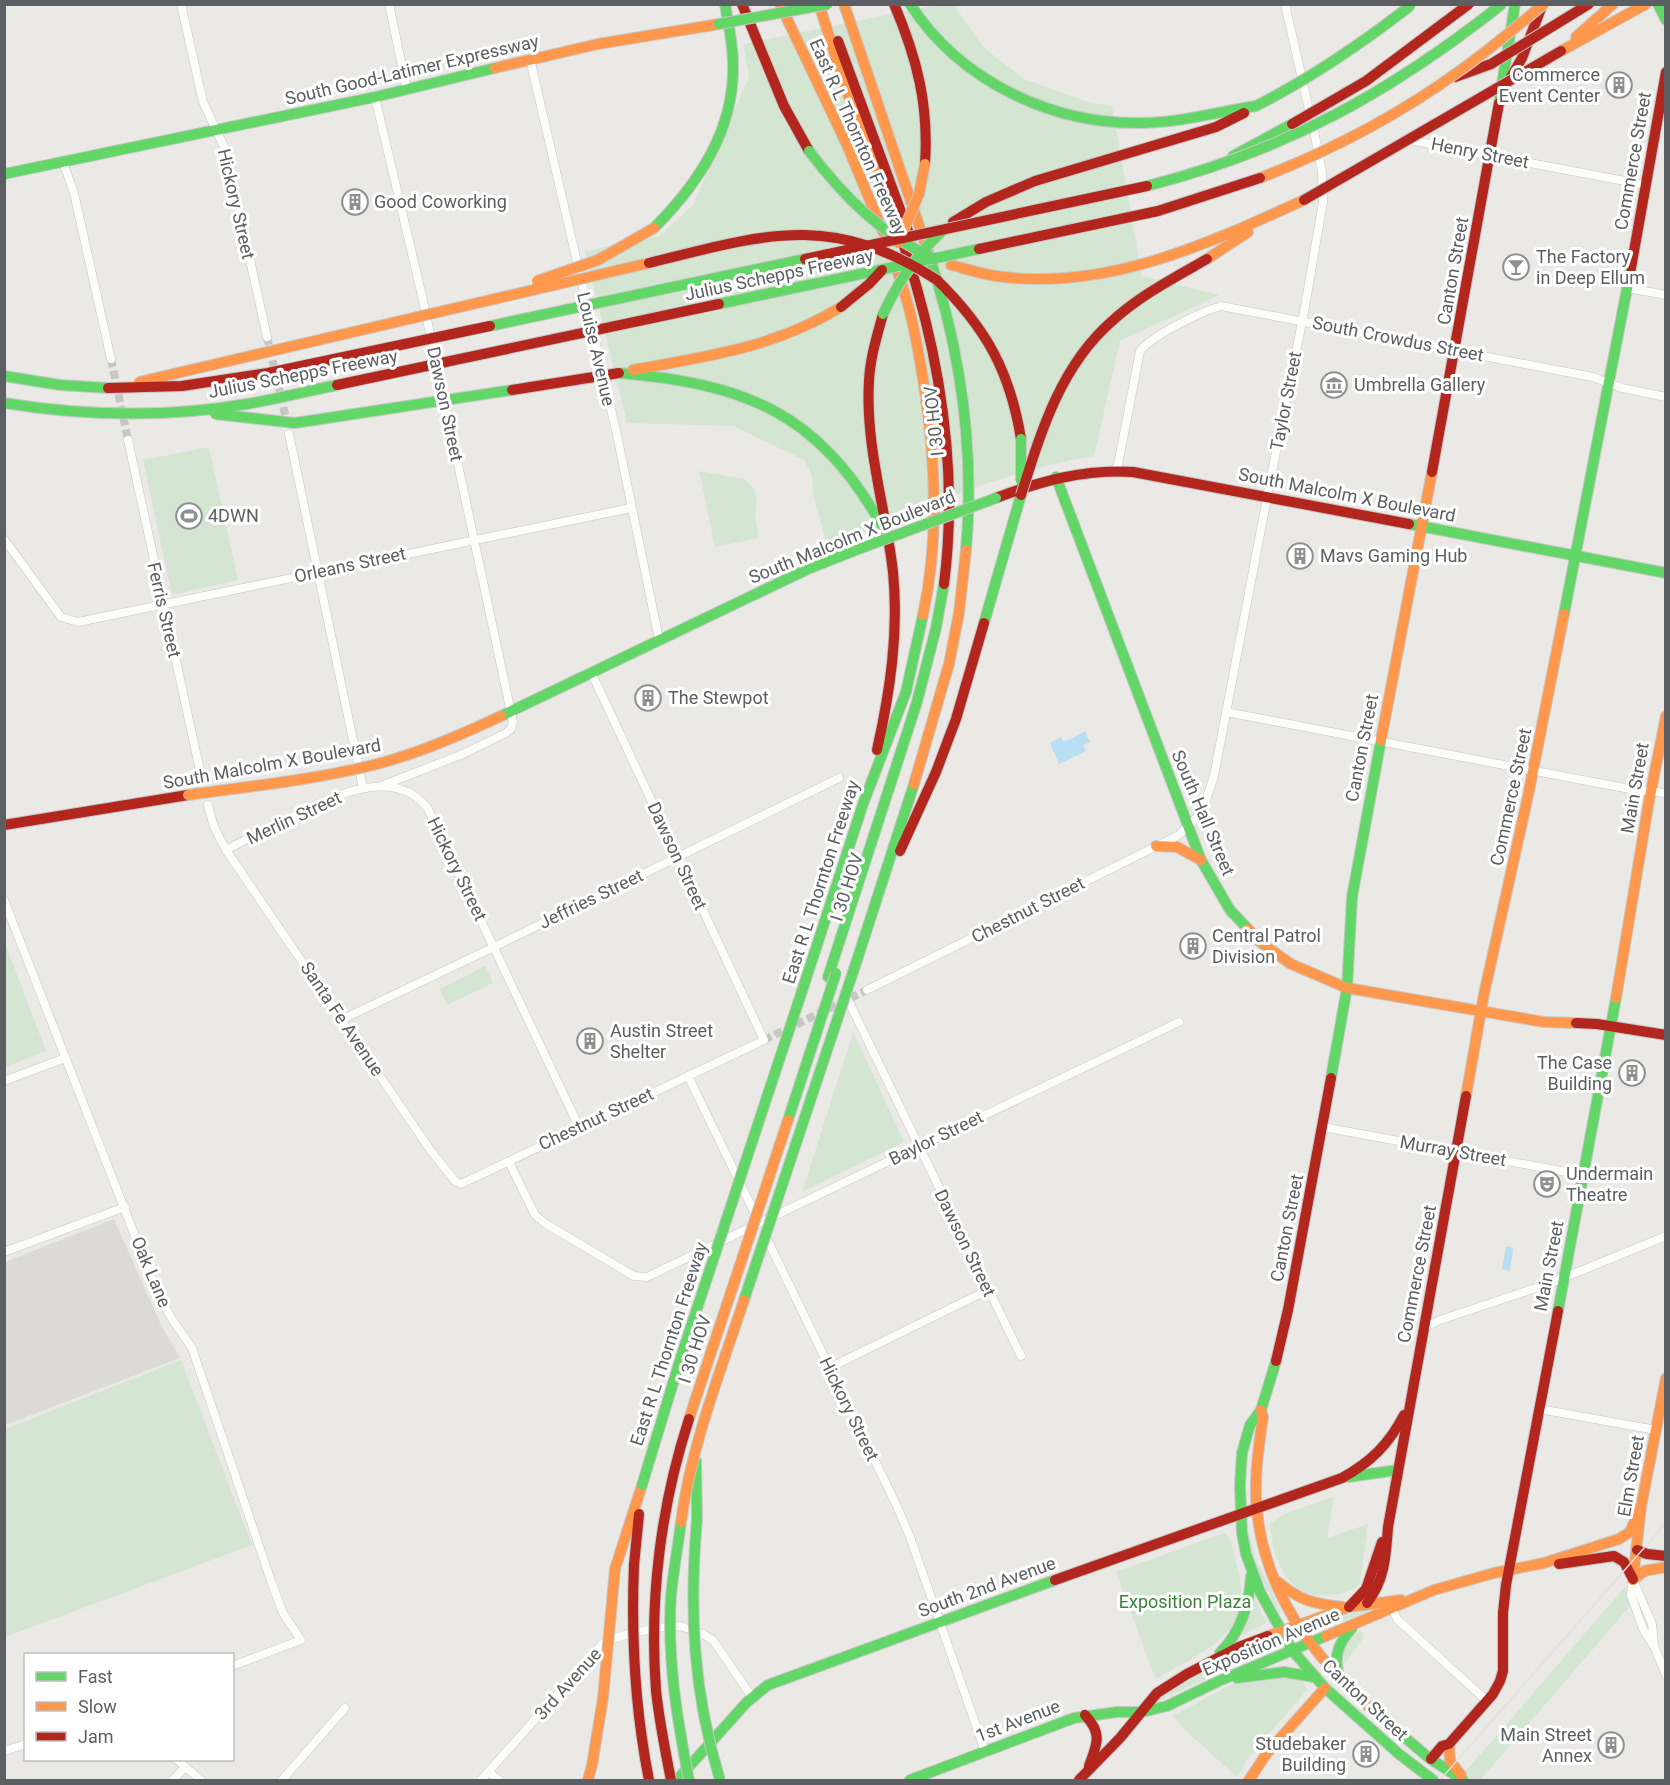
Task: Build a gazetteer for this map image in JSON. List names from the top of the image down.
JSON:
{
  "streets": {
    "main road": [
      "South Good-Latimer Expressway",
      "East R L Thornton Freeway",
      "Commerce Street",
      "Canton Street",
      "Julius Schepps Freeway",
      "I 30 HOV",
      "South Malcolm X Boulevard",
      "Main Street",
      "South Hall Street",
      "Elm Street",
      "South 2nd Avenue",
      "Exposition Avenue",
      "1st Avenue"
    ],
    "street": [
      "Henry Street",
      "Hickory Street",
      "South Crowdus Street",
      "Louise Avenue",
      "Taylor Street",
      "Dawson Street",
      "Orleans Street",
      "Ferris Street",
      "Merlin Street",
      "Jeffries Street",
      "Chestnut Street",
      "Santa Fe Avenue",
      "Baylor Street",
      "Murray Street",
      "Oak Lane",
      "3rd Avenue"
    ]
  },
  "crossings": [
    ["South Good-Latimer Expressway", "Hickory Street"],
    ["South Good-Latimer Expressway", "Louise Avenue"],
    ["South Good-Latimer Expressway", "Dawson Street"],
    ["South Good-Latimer Expressway", "I 30 HOV"],
    ["Henry Street", "Commerce Street"],
    ["Henry Street", "Canton Street"],
    ["Henry Street", "Taylor Street"],
    ["Commerce Street", "South Crowdus Street"],
    ["Commerce Street", "South Malcolm X Boulevard"],
    ["Commerce Street", "South Hall Street"],
    ["Commerce Street", "Murray Street"],
    ["Commerce Street", "South 2nd Avenue"],
    ["Commerce Street", "Exposition Avenue"],
    ["Hickory Street", "Merlin Street"],
    ["Hickory Street", "Jeffries Street"],
    ["Hickory Street", "Chestnut Street"],
    ["Hickory Street", "Baylor Street"],
    ["Hickory Street", "South 2nd Avenue"],
    ["Hickory Street", "1st Avenue"],
    ["Canton Street", "Julius Schepps Freeway"],
    ["Canton Street", "South Crowdus Street"],
    ["Canton Street", "South Malcolm X Boulevard"],
    ["Canton Street", "Main Street"],
    ["Canton Street", "South Hall Street"],
    ["Canton Street", "Murray Street"],
    ["Canton Street", "South 2nd Avenue"],
    ["Canton Street", "Exposition Avenue"],
    ["South Crowdus Street", "Taylor Street"],
    ["South Crowdus Street", "South Malcolm X Boulevard"],
    ["Louise Avenue", "South Malcolm X Boulevard"],
    ["Louise Avenue", "Orleans Street"],
    ["Taylor Street", "South Malcolm X Boulevard"],
    ["Taylor Street", "South Hall Street"],
    ["Taylor Street", "Chestnut Street"],
    ["Dawson Street", "South Malcolm X Boulevard"],
    ["Dawson Street", "Orleans Street"],
    ["Dawson Street", "Jeffries Street"],
    ["Dawson Street", "Chestnut Street"],
    ["Dawson Street", "Baylor Street"],
    ["South Malcolm X Boulevard", "South Hall Street"],
    ["Orleans Street", "Ferris Street"],
    ["Main Street", "South Hall Street"],
    ["Main Street", "Murray Street"],
    ["Main Street", "Exposition Avenue"],
    ["South Hall Street", "Chestnut Street"],
    ["Merlin Street", "Santa Fe Avenue"],
    ["Jeffries Street", "Santa Fe Avenue"],
    ["Chestnut Street", "Santa Fe Avenue"],
    ["Chestnut Street", "Baylor Street"],
    ["South 2nd Avenue", "3rd Avenue"],
    ["Exposition Avenue", "1st Avenue"]
  ],
  "parks": ["Exposition Plaza"],
  "places": {
    "building": [
      "Commerce Event Center",
      "Good Coworking",
      "Mavs Gaming Hub",
      "The Stewpot",
      "Central Patrol Division",
      "Austin Street Shelter",
      "The Case Building",
      "Main Street Annex",
      "Studebaker Building"
    ],
    "bar": ["The Factory in Deep Ellum"],
    "museum": ["Umbrella Gallery"],
    "sports": ["4DWN"],
    "theatre": ["Undermain Theatre"]
  },
  "legend": ["Fast", "Slow", "Jam"]
}
